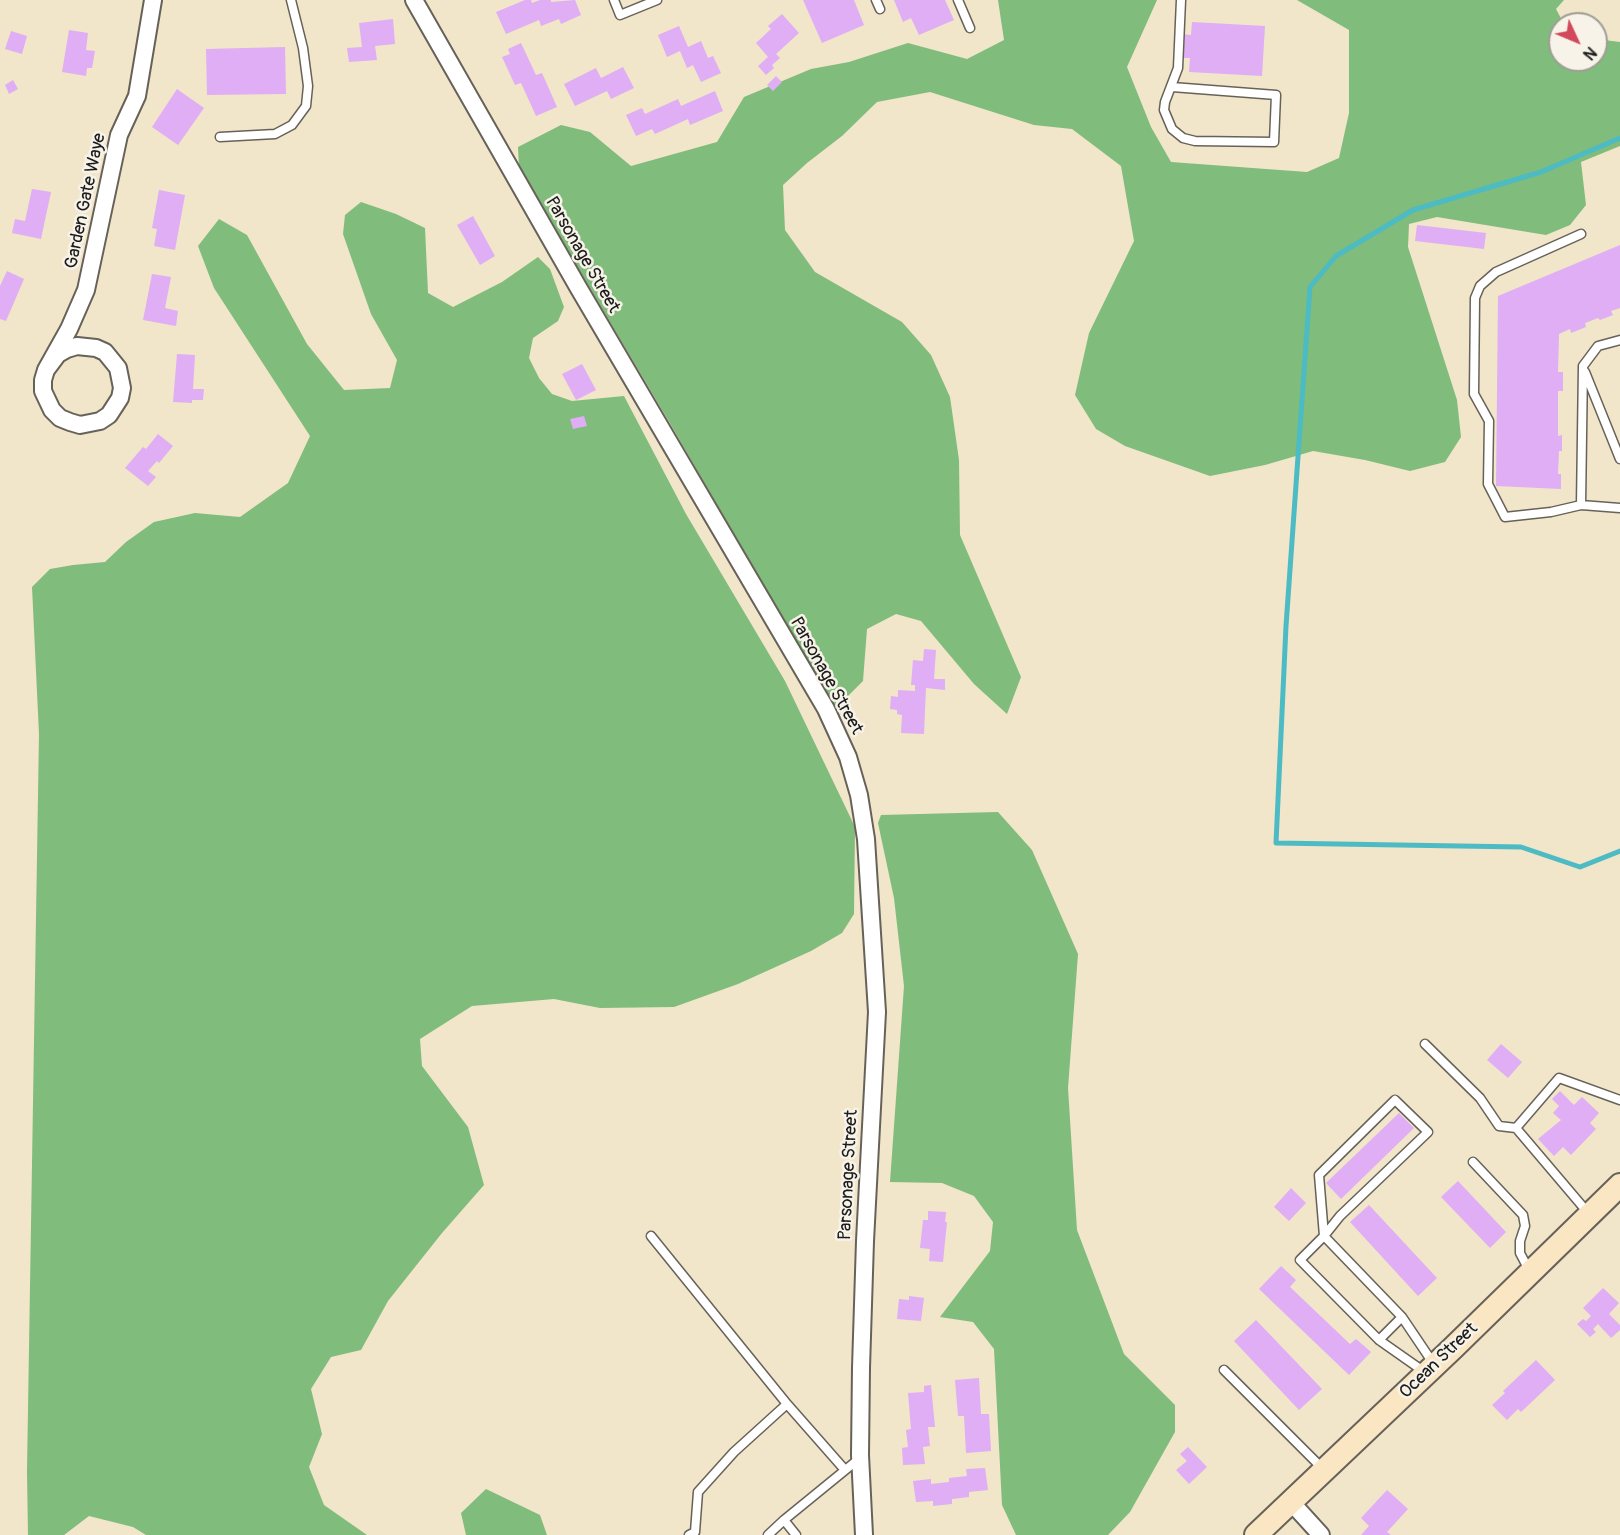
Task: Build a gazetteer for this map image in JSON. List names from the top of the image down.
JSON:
{
  "streets": {
    "main road": ["Ocean Street"],
    "street": ["Garden Gate Waye", "Parsonage Street"]
  },
  "north": "bottom right"
}
